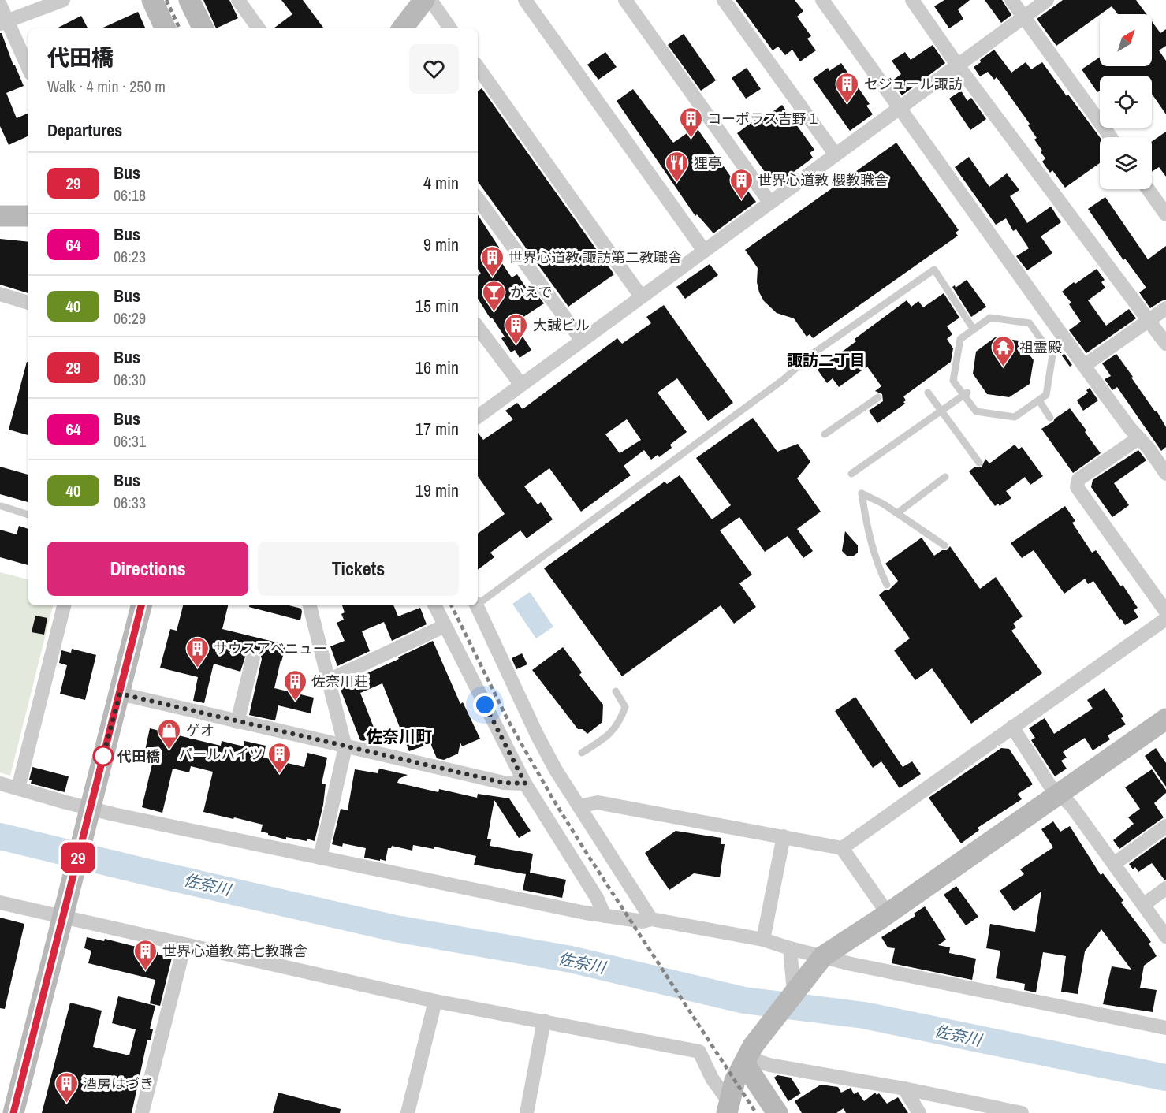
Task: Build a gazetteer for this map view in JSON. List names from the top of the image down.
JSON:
{
  "districts": ["諏訪二丁目", "佐奈川町"],
  "water": ["佐奈川"],
  "places": {
    "building": [
      "セジュール諏訪",
      "コーポラス吉野１",
      "世界心道教 櫻教職舎",
      "世界心道教 諏訪第二教職舎",
      "大誠ビル",
      "サウスアベニュー",
      "佐奈川荘",
      "パールハイツ",
      "世界心道教 第七教職舎",
      "酒房はづき"
    ],
    "restaurant": ["狸亭"],
    "bar": ["かえで"],
    "temple": ["祖霊殿"],
    "shop": ["ゲオ"],
    "other": ["代田橋"]
  },
  "lines": ["bus line 29"],
  "north": "top right",
  "page": {
    "on_map": "29",
    "heading": [
      ["代田橋", "Walk · 4 min · 250 m"],
      "Departures"
    ],
    "list": [
      {
        "mark": "29",
        "name": "Bus",
        "note": "06:18",
        "value": "4 min"
      },
      {
        "mark": "64",
        "name": "Bus",
        "note": "06:23",
        "value": "9 min"
      },
      {
        "mark": "40",
        "name": "Bus",
        "note": "06:29",
        "value": "15 min"
      },
      {
        "mark": "29",
        "name": "Bus",
        "note": "06:30",
        "value": "16 min"
      },
      {
        "mark": "64",
        "name": "Bus",
        "note": "06:31",
        "value": "17 min"
      },
      {
        "mark": "40",
        "name": "Bus",
        "note": "06:33",
        "value": "19 min"
      }
    ],
    "buttons": ["Directions", "Tickets"]
  }
}
